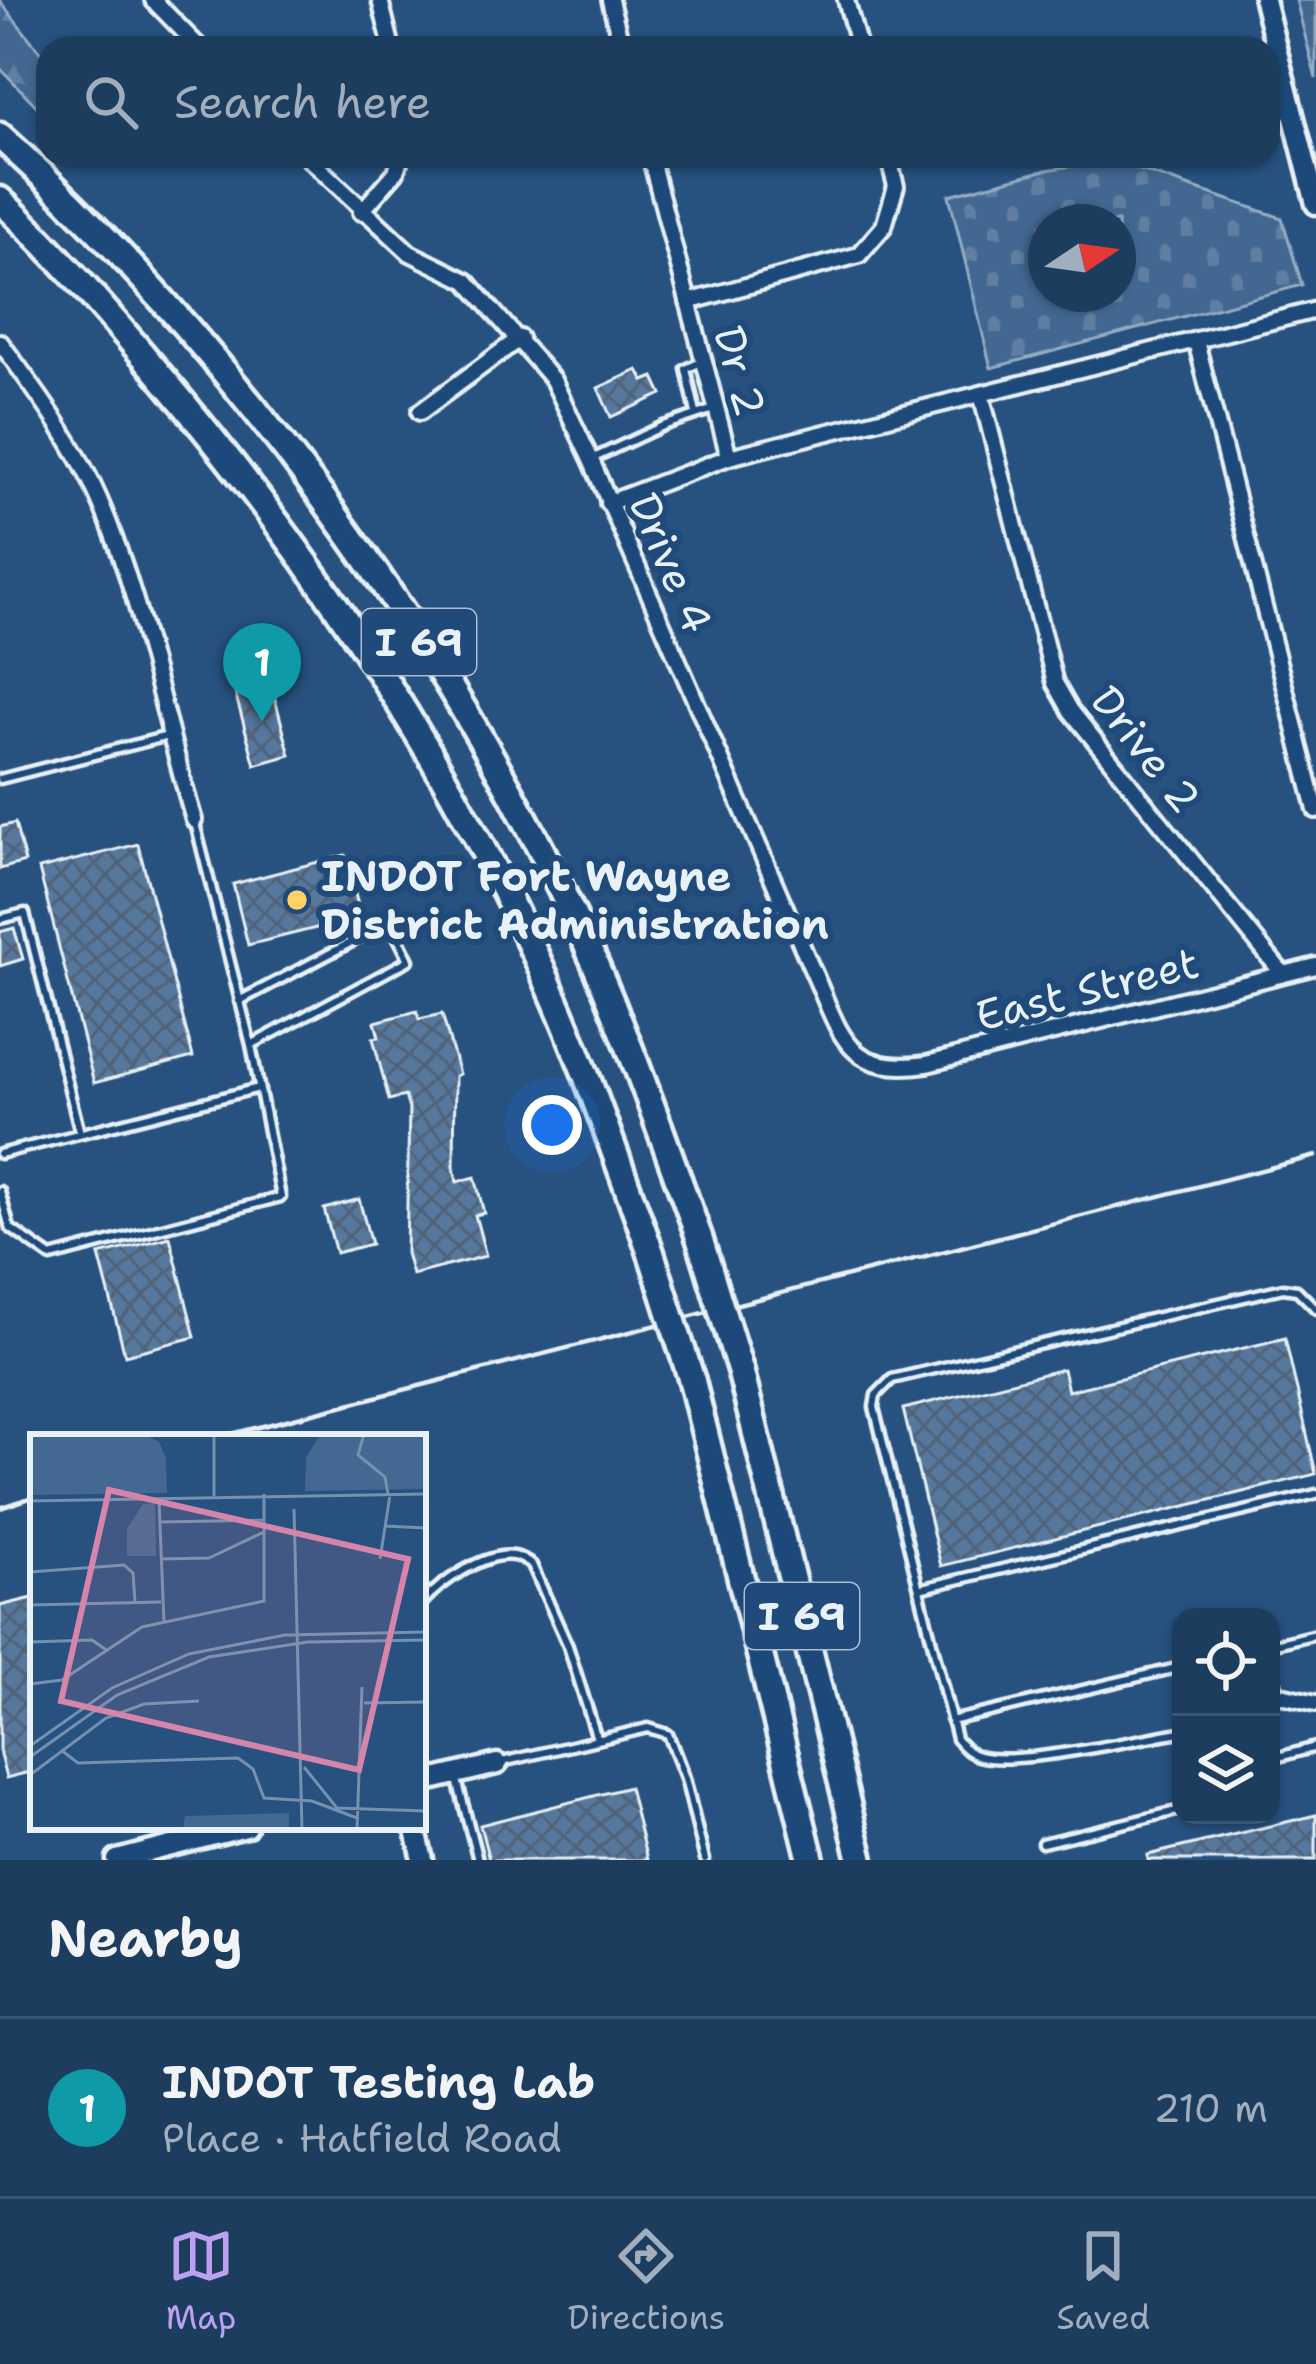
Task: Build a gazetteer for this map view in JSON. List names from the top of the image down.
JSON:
{
  "streets": {
    "highway": ["I 69"],
    "street": [
      "Dr 2",
      "Drive 4",
      "Drive 2",
      "East Street"
    ]
  },
  "crossings": [
    ["Drive 4", "East Street"],
    ["Drive 2", "East Street"]
  ],
  "places": ["INDOT Fort Wayne District Administration"],
  "north": "right",
  "page": {
    "search": "Search here",
    "pins": "1",
    "heading": "Nearby",
    "list": [
      {
        "mark": "1",
        "name": "INDOT Testing Lab",
        "note": "Place · Hatfield Road",
        "value": "210 m"
      }
    ],
    "nav": ["Map", "Directions", "Saved"]
  }
}
